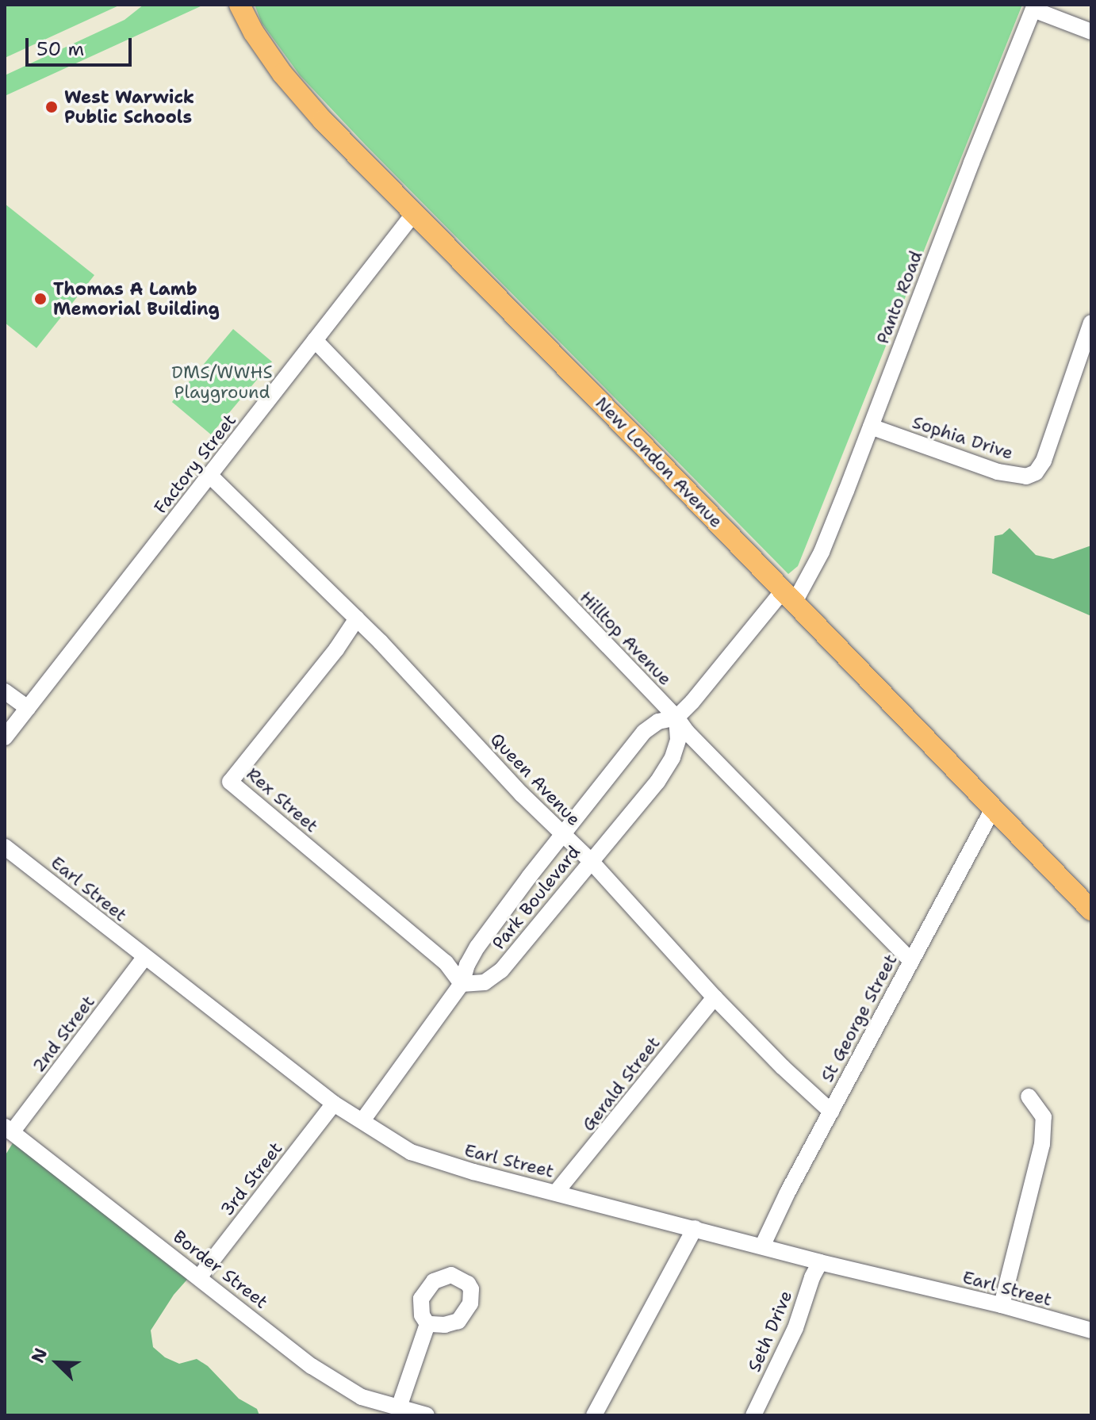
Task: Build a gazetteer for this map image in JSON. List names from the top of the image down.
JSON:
{
  "streets": {
    "main road": ["New London Avenue"],
    "street": [
      "Panto Road",
      "Sophia Drive",
      "Factory Street",
      "Hilltop Avenue",
      "Queen Avenue",
      "Rex Street",
      "Earl Street",
      "Park Boulevard",
      "St George Street",
      "2nd Street",
      "Gerald Street",
      "3rd Street",
      "Border Street",
      "Seth Drive"
    ]
  },
  "crossings": [
    ["Panto Road", "Sophia Drive"],
    ["Panto Road", "New London Avenue"],
    ["Panto Road", "Park Boulevard"],
    ["New London Avenue", "Factory Street"],
    ["New London Avenue", "Park Boulevard"],
    ["New London Avenue", "St George Street"],
    ["Factory Street", "Hilltop Avenue"],
    ["Factory Street", "Queen Avenue"],
    ["Hilltop Avenue", "Park Boulevard"],
    ["Hilltop Avenue", "St George Street"],
    ["Queen Avenue", "Rex Street"],
    ["Queen Avenue", "Park Boulevard"],
    ["Queen Avenue", "St George Street"],
    ["Queen Avenue", "Gerald Street"],
    ["Rex Street", "Park Boulevard"],
    ["Earl Street", "Park Boulevard"],
    ["Earl Street", "St George Street"],
    ["Earl Street", "2nd Street"],
    ["Earl Street", "Gerald Street"],
    ["Earl Street", "3rd Street"],
    ["Earl Street", "Seth Drive"],
    ["2nd Street", "Border Street"],
    ["3rd Street", "Border Street"]
  ],
  "parks": ["DMS/WWHS Playground"],
  "places": ["West Warwick Public Schools", "Thomas A Lamb Memorial Building"],
  "scale_bar": "50 m",
  "north": "top left"
}
